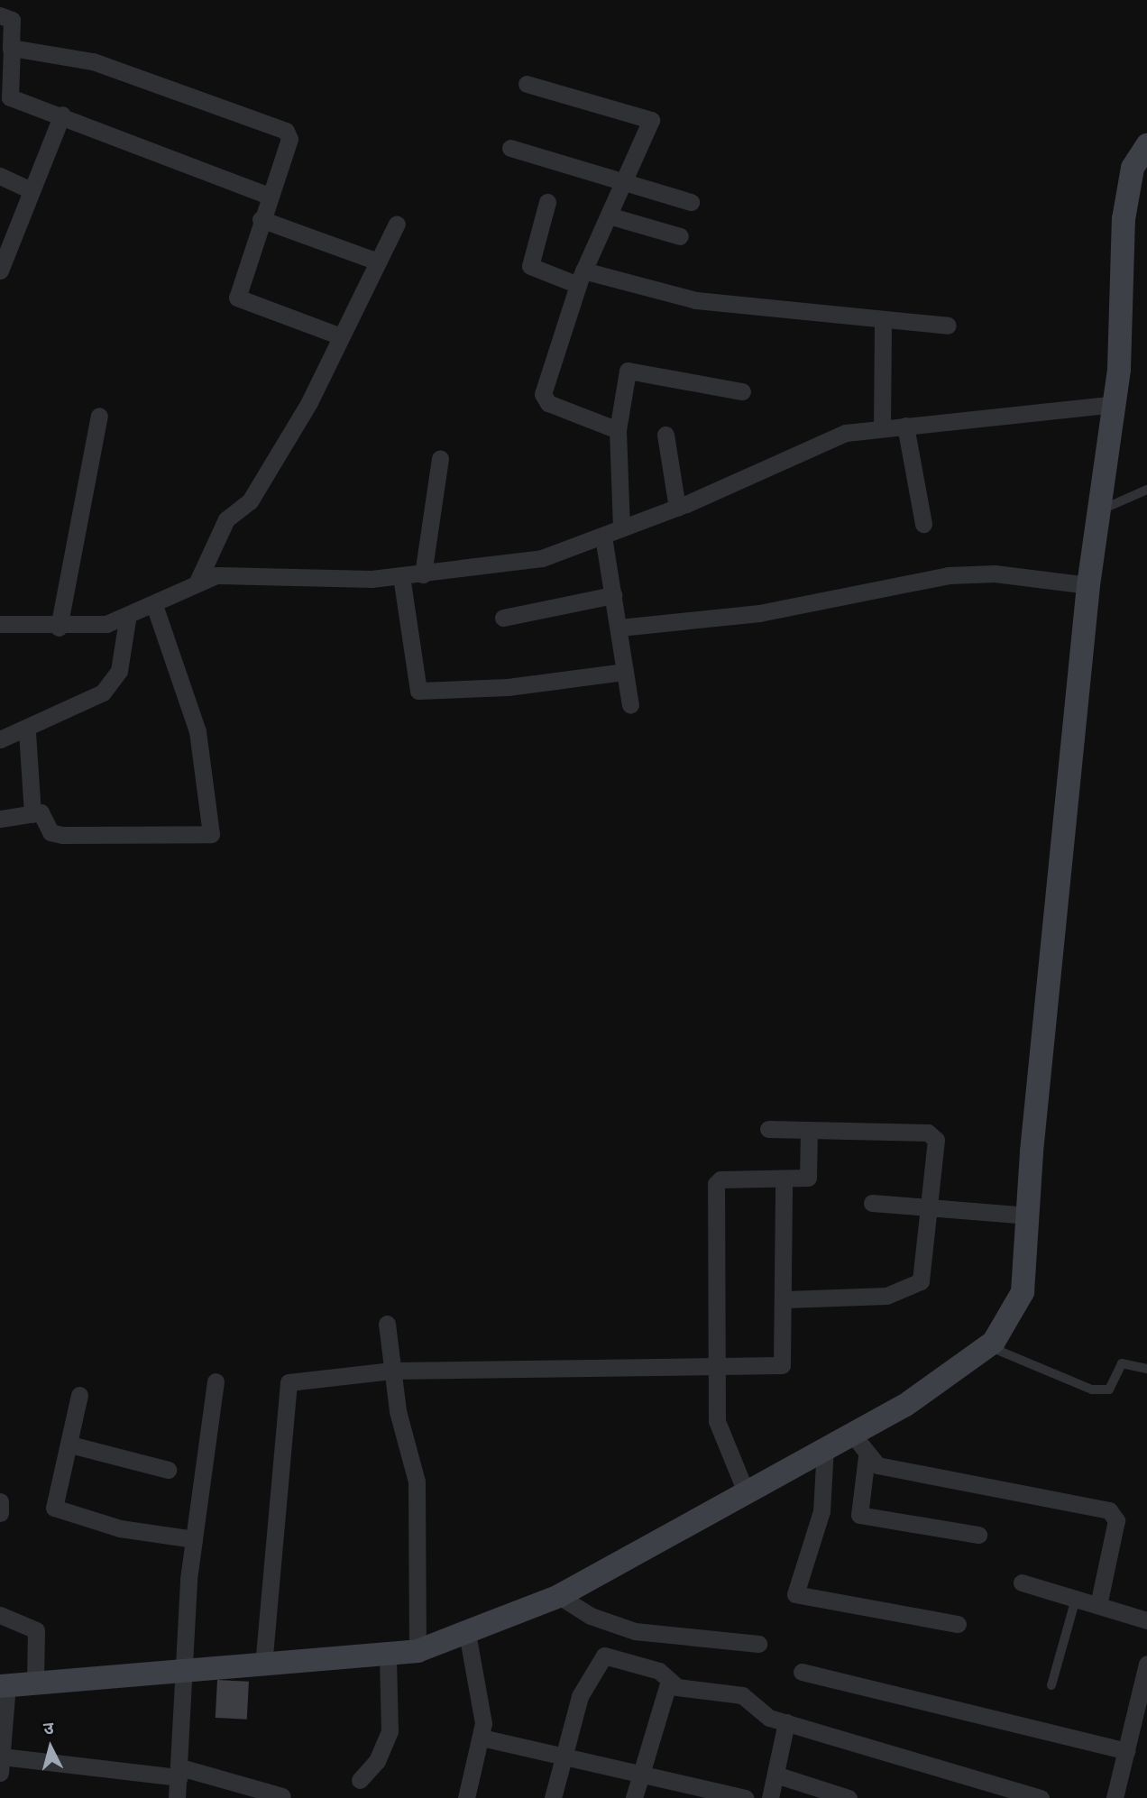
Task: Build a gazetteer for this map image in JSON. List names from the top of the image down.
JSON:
{
  "north": "top"
}
